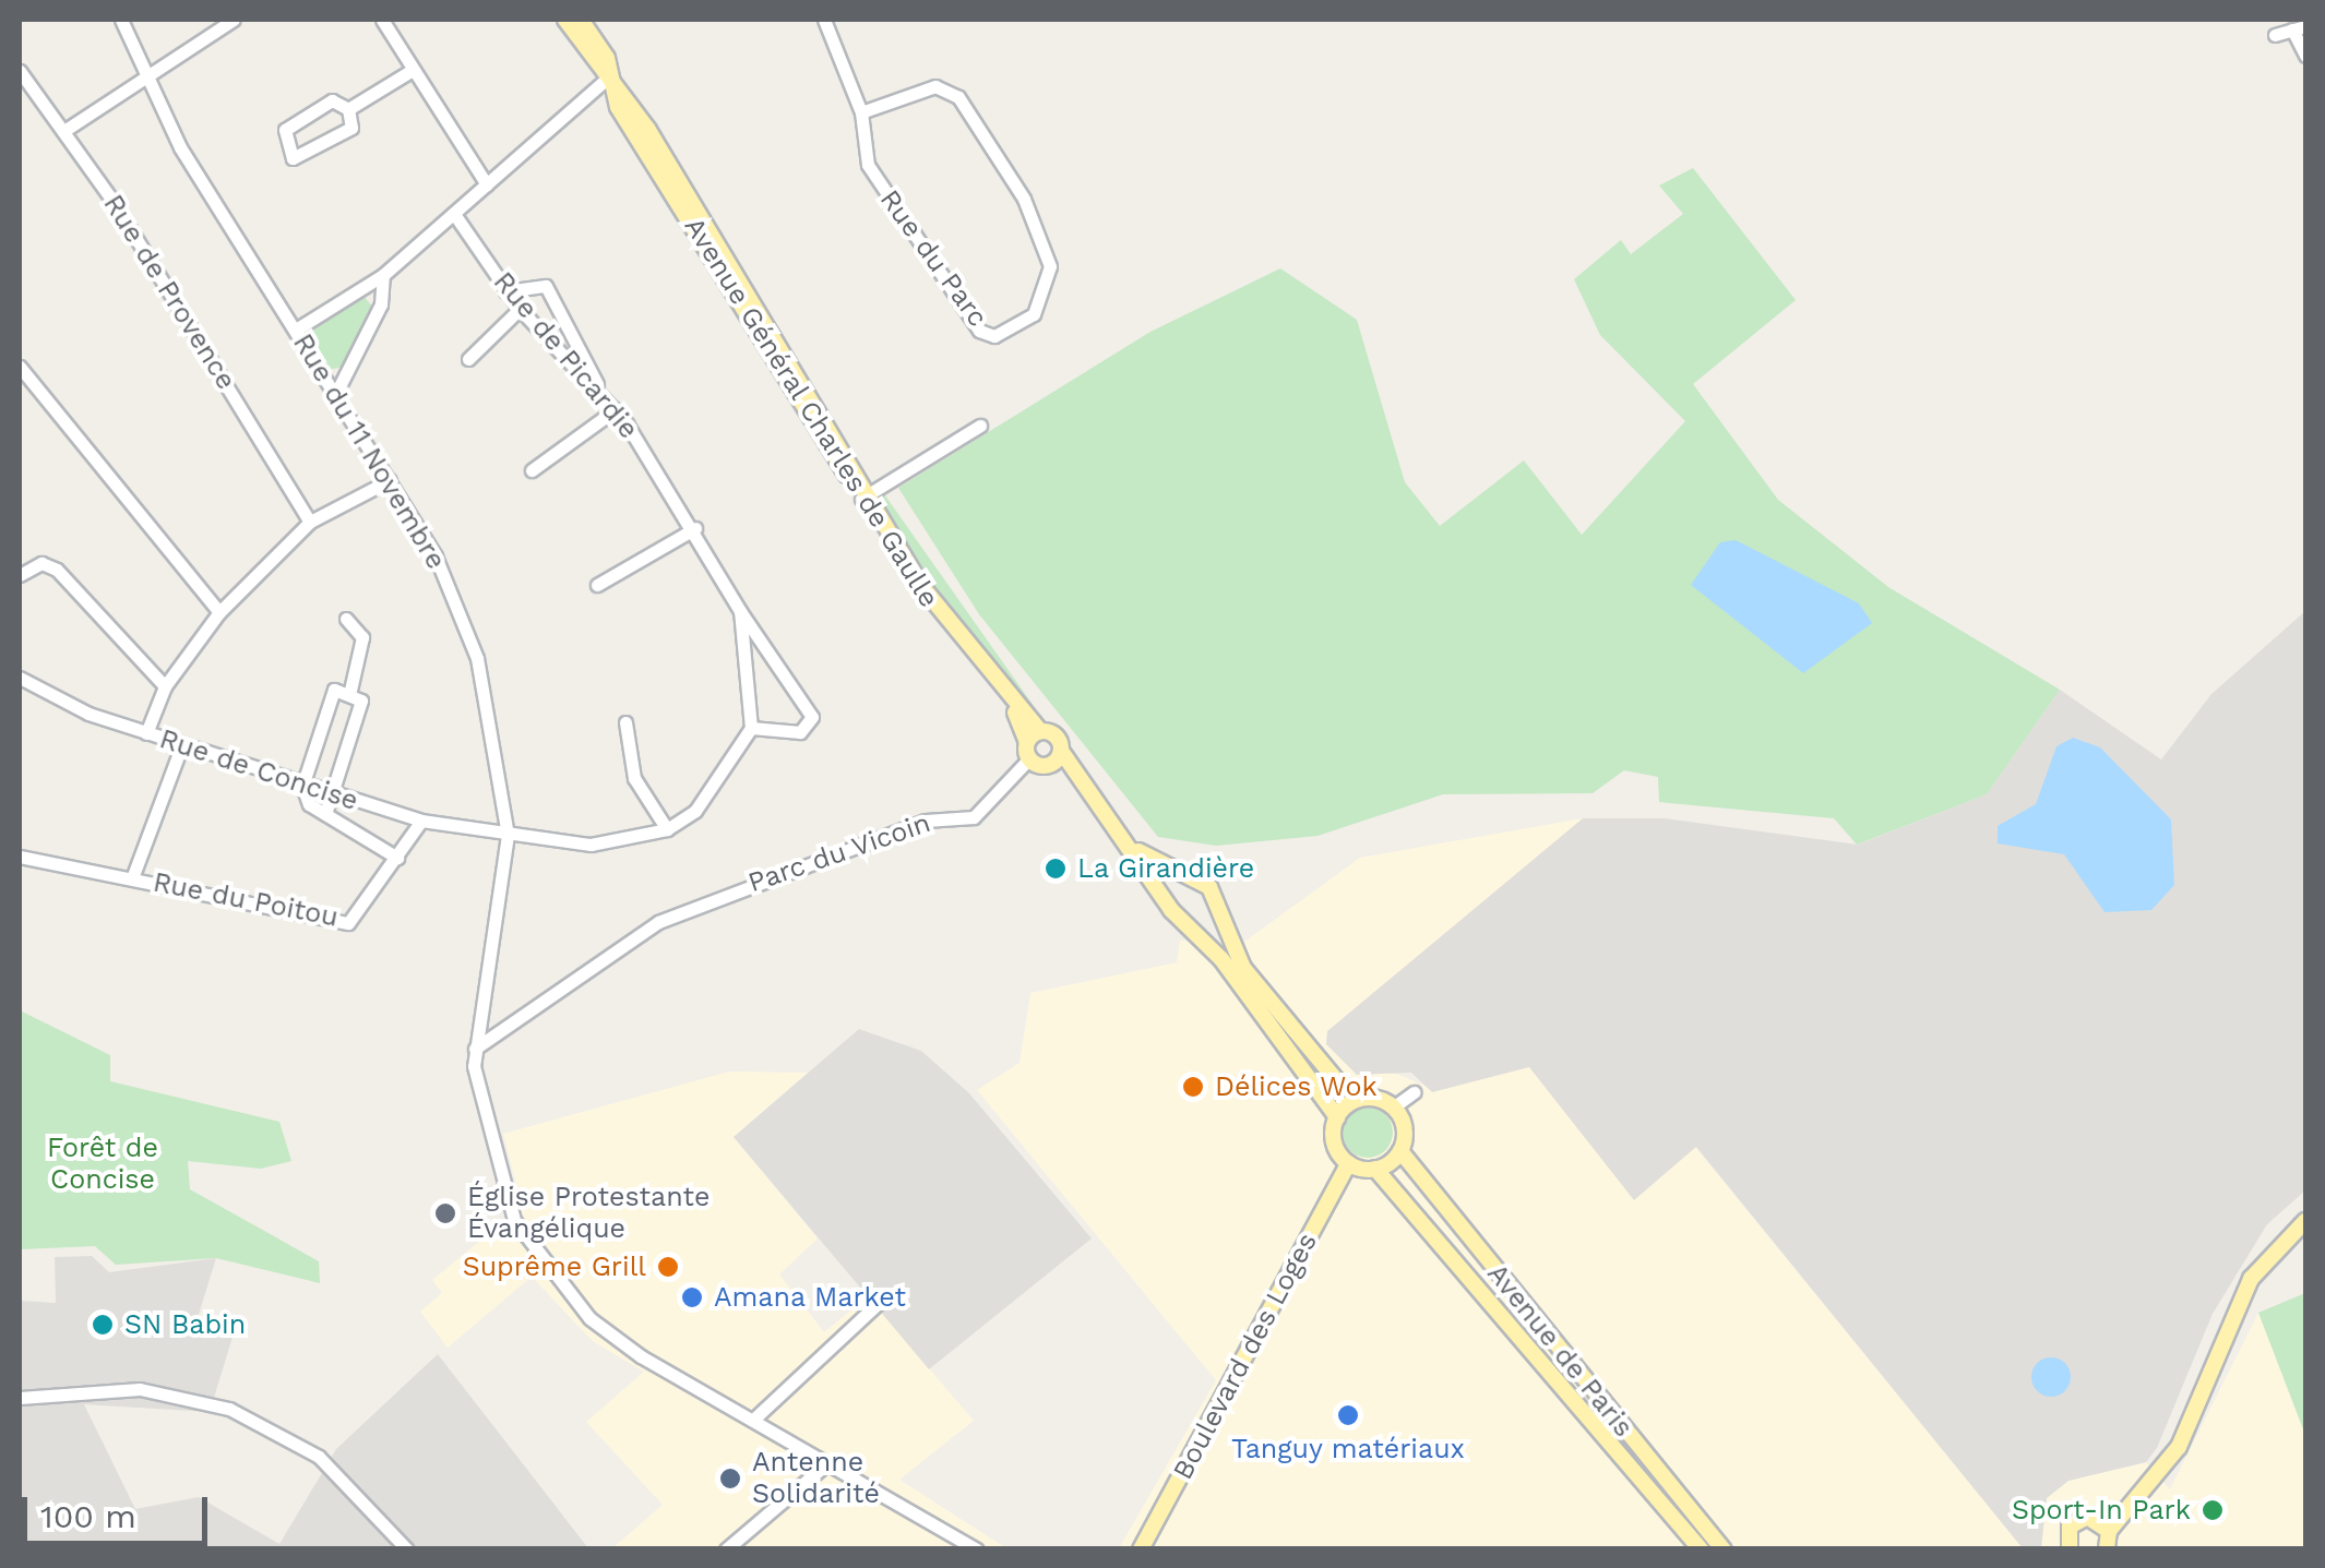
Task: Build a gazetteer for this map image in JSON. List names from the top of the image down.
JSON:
{
  "streets": {
    "main road": ["Avenue Général Charles de Gaulle", "Avenue de Paris", "Boulevard des Loges"],
    "street": [
      "Rue du Parc",
      "Rue de Provence",
      "Rue de Picardie",
      "Rue du 11 Novembre",
      "Rue de Concise",
      "Parc du Vicoin",
      "Rue du Poitou"
    ]
  },
  "crossings": [
    ["Avenue Général Charles de Gaulle", "Parc du Vicoin"],
    ["Rue du 11 Novembre", "Rue de Concise"],
    ["Rue du 11 Novembre", "Parc du Vicoin"],
    ["Rue de Concise", "Rue du Poitou"],
    ["Avenue de Paris", "Boulevard des Loges"]
  ],
  "parks": ["Forêt de Concise"],
  "places": [
    "La Girandière",
    "Délices Wok",
    "Église Protestante Évangélique",
    "Suprême Grill",
    "Amana Market",
    "SN Babin",
    "Tanguy matériaux",
    "Antenne Solidarité",
    "Sport-In Park"
  ],
  "scale_bar": "100 m"
}
